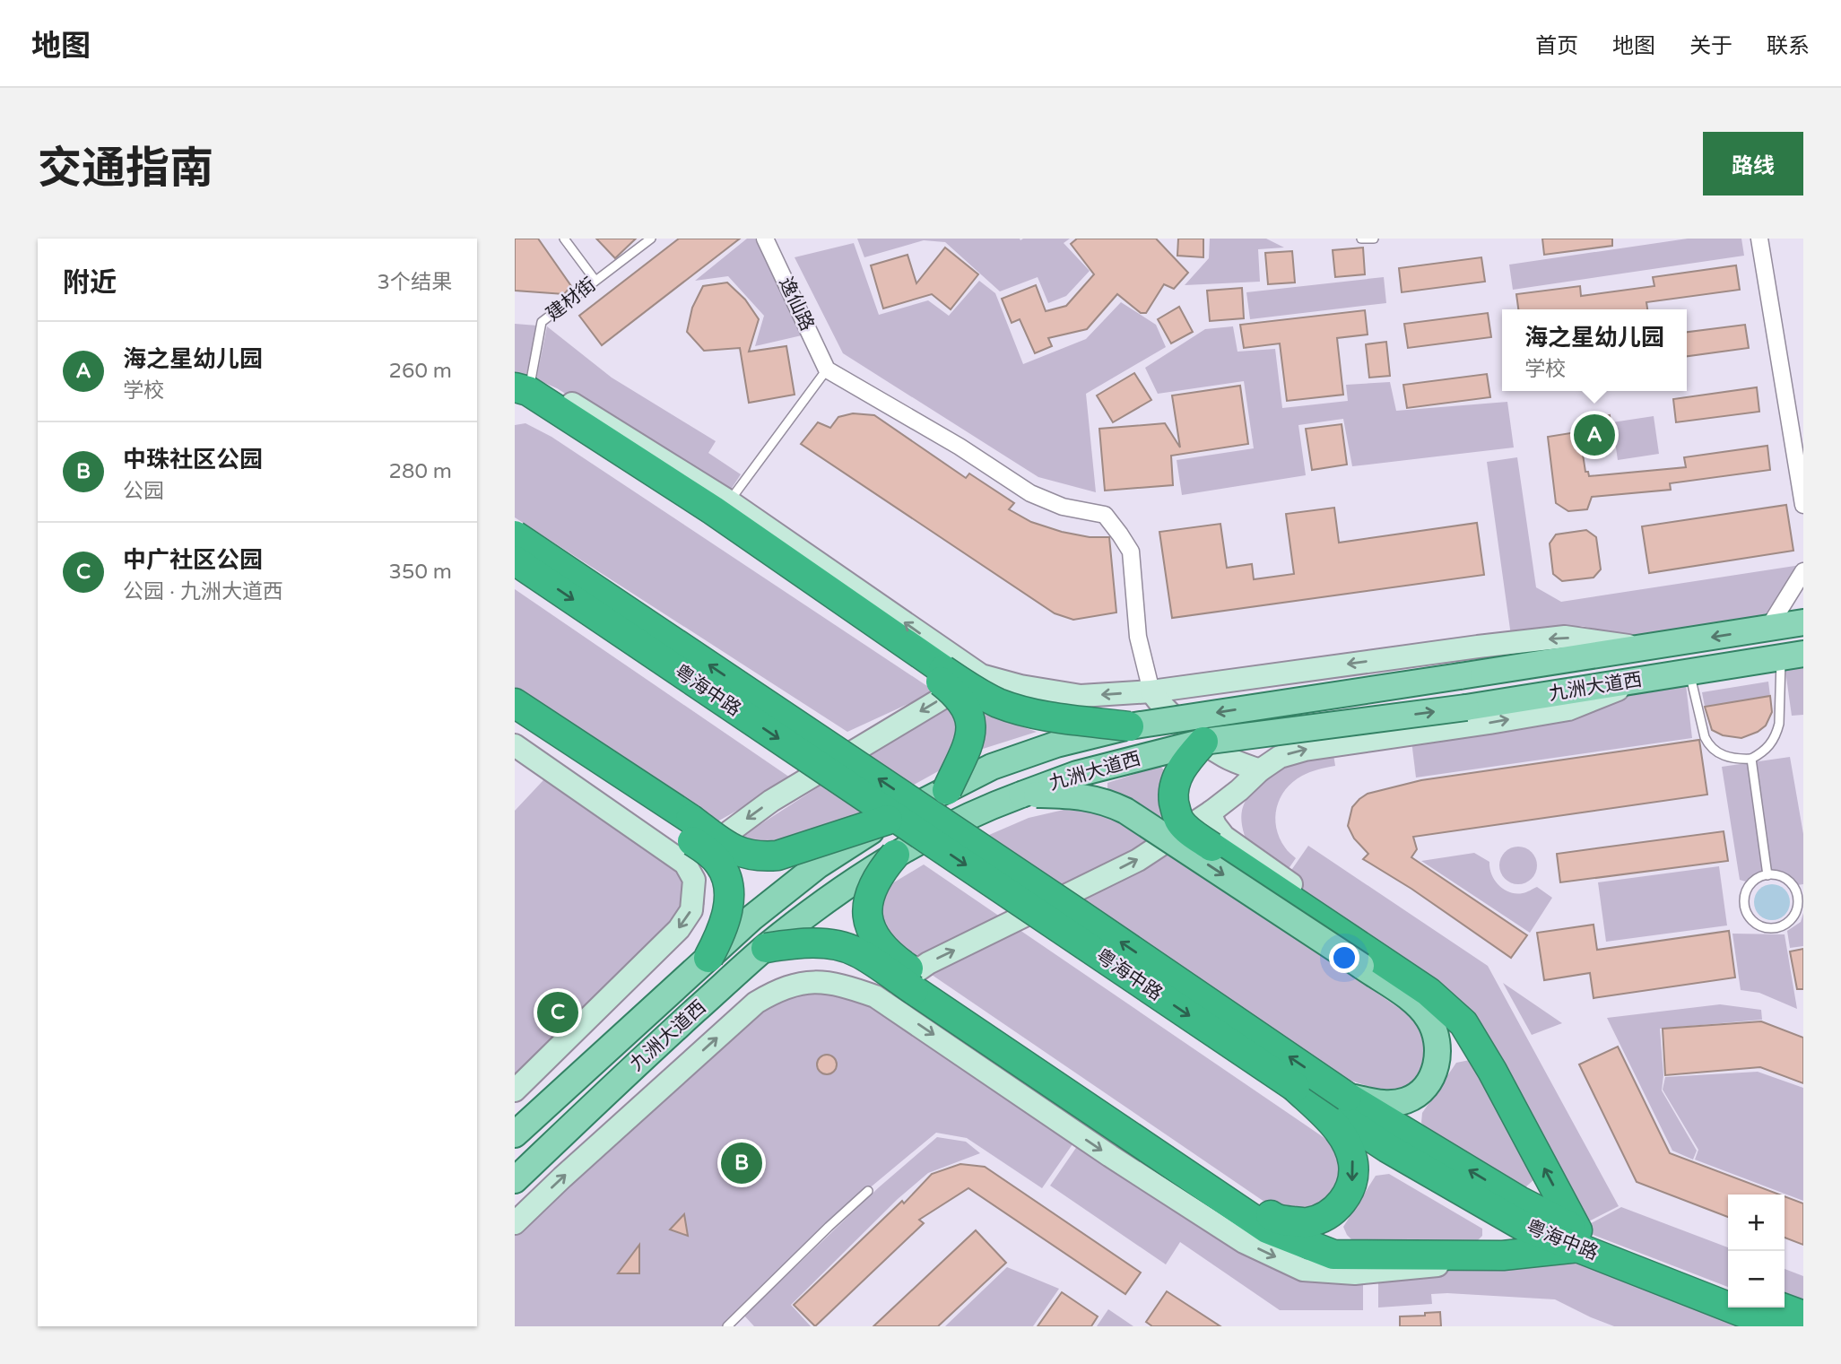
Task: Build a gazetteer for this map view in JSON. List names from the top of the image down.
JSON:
{
  "streets": {
    "highway": ["粤海中路"],
    "main road": ["九洲大道西"],
    "street": ["逸仙路"],
    "lane": ["建材街"]
  },
  "page": {
    "header": "地图",
    "nav": [
      "首页",
      "地图",
      "关于",
      "联系"
    ],
    "title": "交通指南",
    "buttons": "路线",
    "heading": ["附近", "3个结果"],
    "popup": ["海之星幼儿园", "学校"],
    "list": [
      {
        "mark": "A",
        "name": "海之星幼儿园",
        "note": "学校",
        "value": "260 m"
      },
      {
        "mark": "B",
        "name": "中珠社区公园",
        "note": "公园",
        "value": "280 m"
      },
      {
        "mark": "C",
        "name": "中广社区公园",
        "note": "公园 · 九洲大道西",
        "value": "350 m"
      }
    ],
    "pins": ["A", "C", "B"],
    "map_buttons": ["+", "−"]
  }
}
